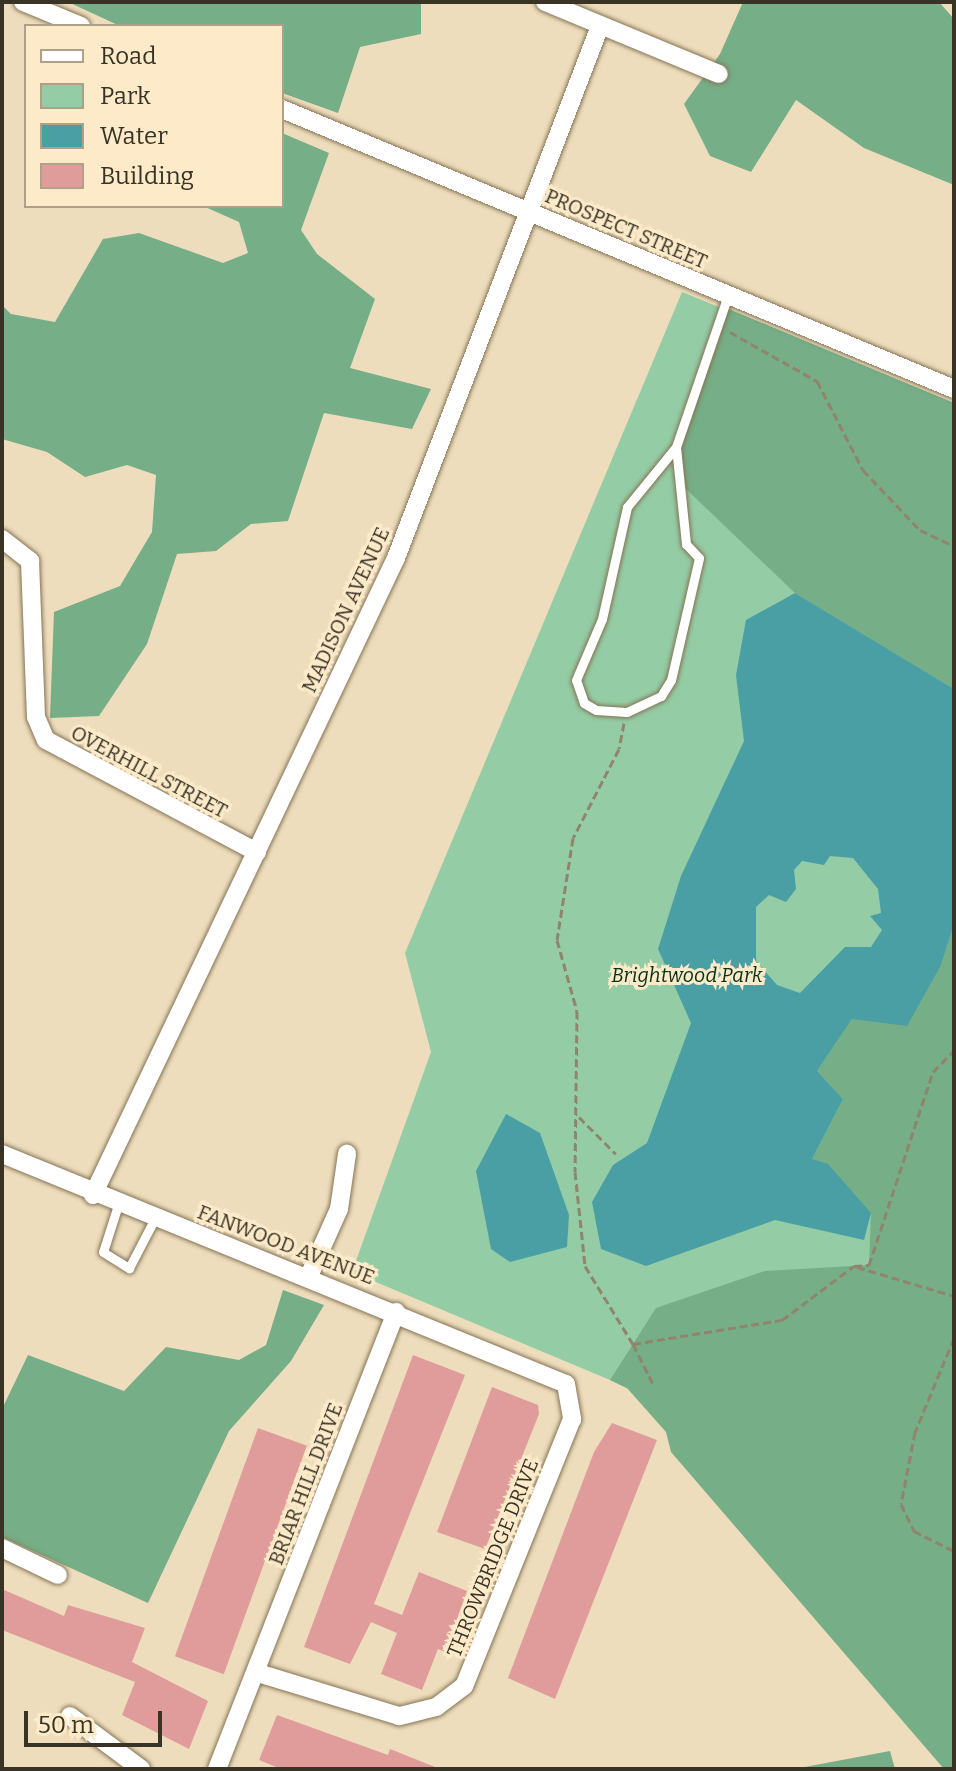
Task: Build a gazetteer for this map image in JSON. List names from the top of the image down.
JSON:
{
  "streets": {
    "street": [
      "PROSPECT STREET",
      "MADISON AVENUE",
      "OVERHILL STREET",
      "FANWOOD AVENUE",
      "BRIAR HILL DRIVE",
      "THROWBRIDGE DRIVE"
    ]
  },
  "crossings": [
    ["PROSPECT STREET", "MADISON AVENUE"],
    ["MADISON AVENUE", "OVERHILL STREET"],
    ["MADISON AVENUE", "FANWOOD AVENUE"],
    ["FANWOOD AVENUE", "BRIAR HILL DRIVE"],
    ["FANWOOD AVENUE", "THROWBRIDGE DRIVE"],
    ["BRIAR HILL DRIVE", "THROWBRIDGE DRIVE"]
  ],
  "parks": ["Brightwood Park"],
  "legend": [
    "Road",
    "Park",
    "Water",
    "Building"
  ],
  "scale_bar": "50 m"
}
